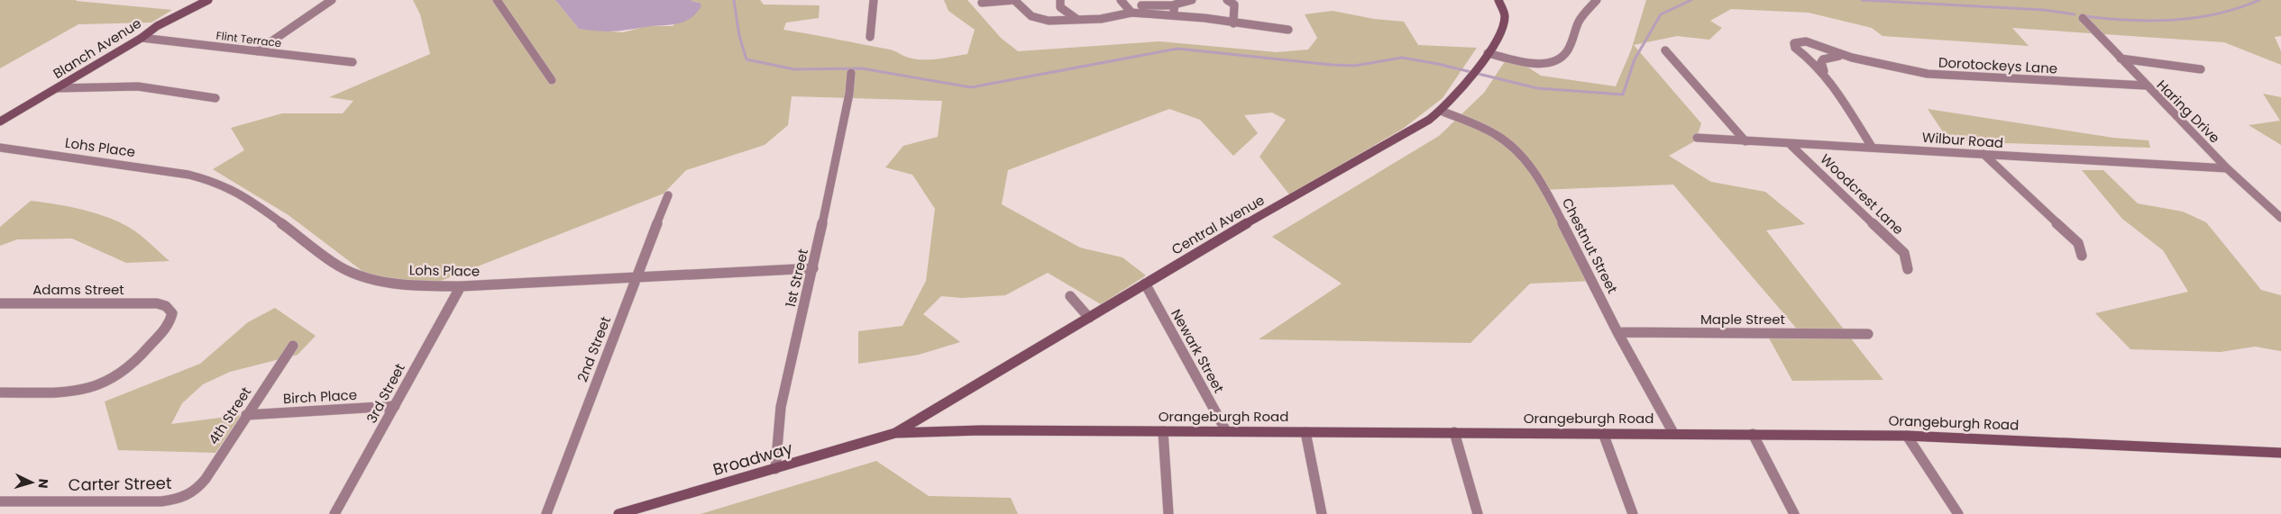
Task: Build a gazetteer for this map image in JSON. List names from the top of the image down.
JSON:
{
  "streets": {
    "street": [
      "Flint Terrace",
      "Blanch Avenue",
      "Dorotockeys Lane",
      "Haring Drive",
      "Wilbur Road",
      "Lohs Place",
      "Woodcrest Lane",
      "Central Avenue",
      "Chestnut Street",
      "1st Street",
      "Adams Street",
      "Maple Street",
      "2nd Street",
      "Newark Street",
      "3rd Street",
      "Birch Place",
      "4th Street",
      "Orangeburgh Road",
      "Broadway",
      "Carter Street"
    ]
  },
  "crossings": [
    ["Flint Terrace", "Blanch Avenue"],
    ["Dorotockeys Lane", "Haring Drive"],
    ["Dorotockeys Lane", "Wilbur Road"],
    ["Haring Drive", "Wilbur Road"],
    ["Wilbur Road", "Woodcrest Lane"],
    ["Lohs Place", "1st Street"],
    ["Lohs Place", "2nd Street"],
    ["Lohs Place", "3rd Street"],
    ["Central Avenue", "Chestnut Street"],
    ["Central Avenue", "Newark Street"],
    ["Central Avenue", "Orangeburgh Road"],
    ["Central Avenue", "Broadway"],
    ["Chestnut Street", "Maple Street"],
    ["Chestnut Street", "Orangeburgh Road"],
    ["1st Street", "Broadway"],
    ["Newark Street", "Orangeburgh Road"],
    ["3rd Street", "Birch Place"],
    ["Birch Place", "4th Street"],
    ["4th Street", "Carter Street"],
    ["Orangeburgh Road", "Broadway"]
  ],
  "north": "right"
}
